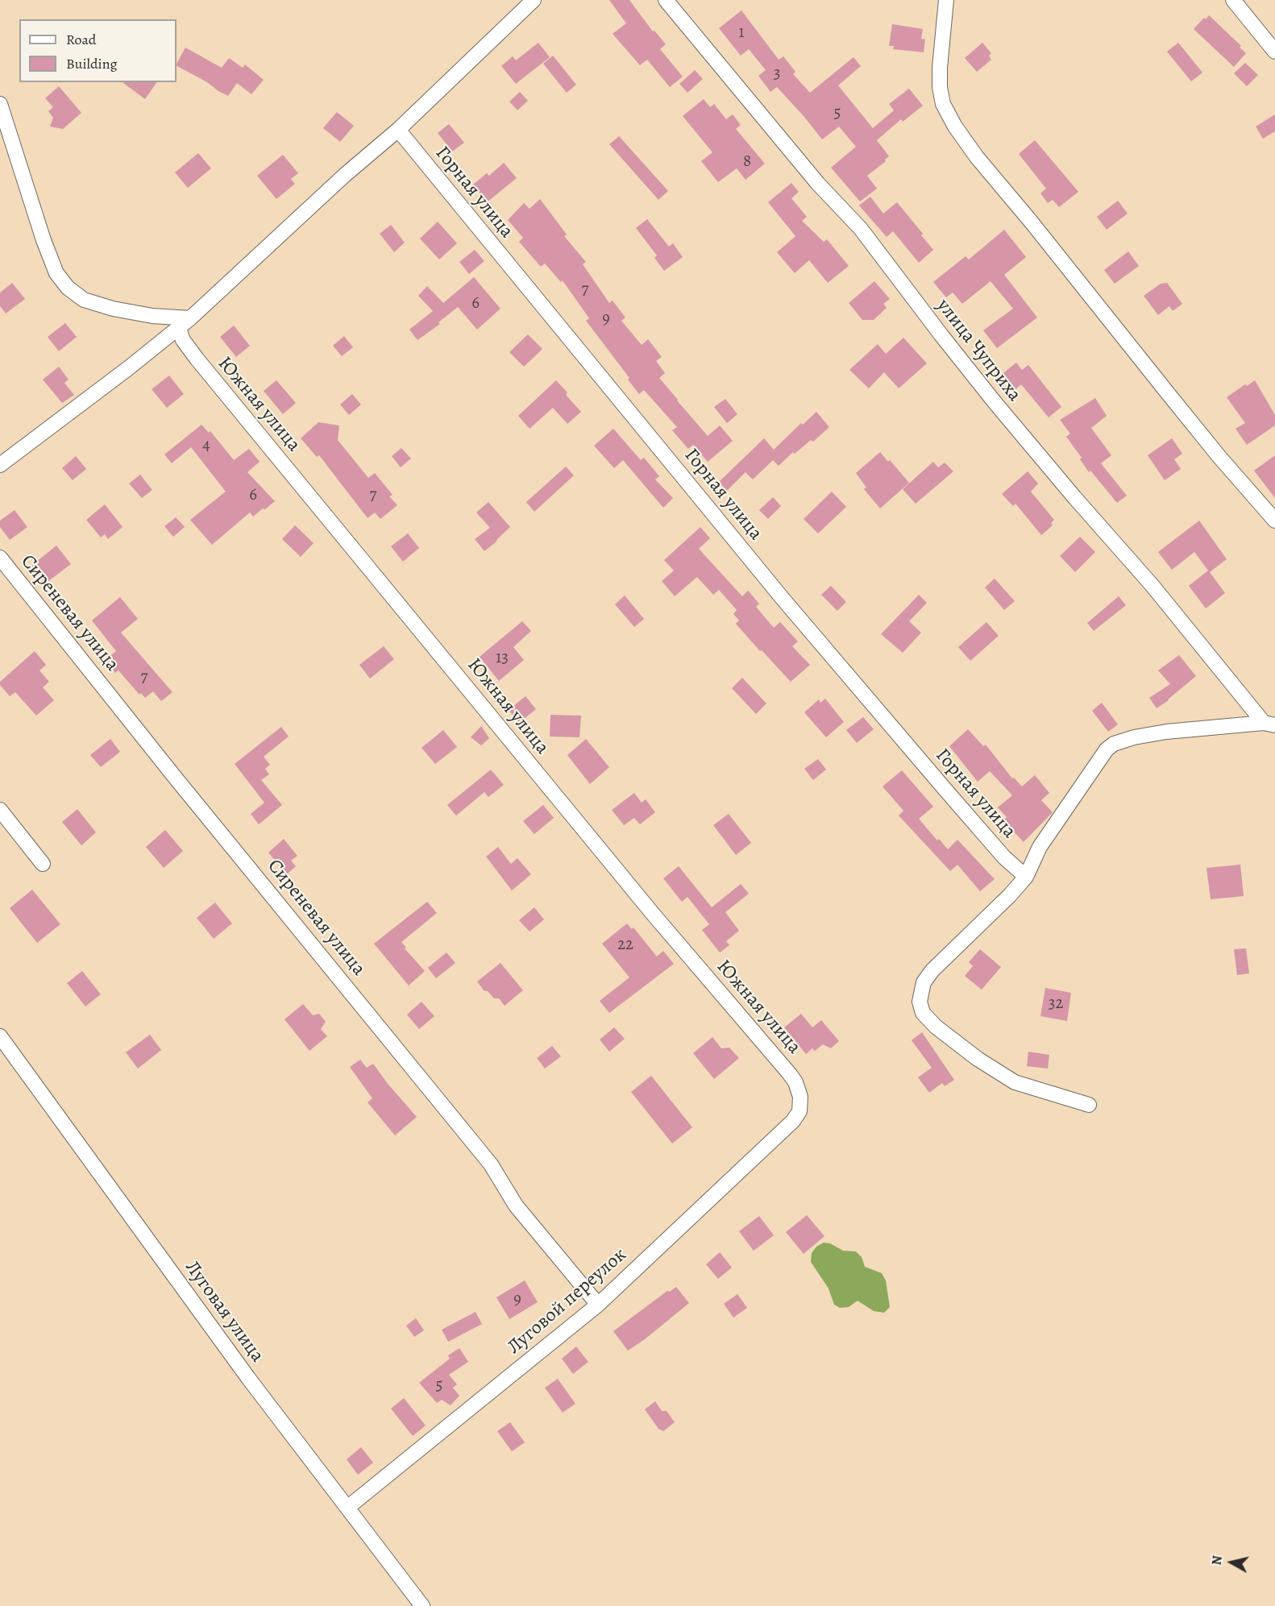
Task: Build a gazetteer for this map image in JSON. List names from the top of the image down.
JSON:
{
  "streets": {
    "street": [
      "Горная улица",
      "улица Чуприха",
      "Южная улица",
      "Сиреневая улица",
      "Луговой переулок",
      "Луговая улица"
    ]
  },
  "crossings": [
    ["Южная улица", "Луговой переулок"],
    ["Сиреневая улица", "Луговой переулок"],
    ["Луговой переулок", "Луговая улица"]
  ],
  "house_numbers": [
    "1",
    "3",
    "5",
    "8",
    "7",
    "6",
    "9",
    "4",
    "6",
    "7",
    "13",
    "7",
    "22",
    "32",
    "9",
    "5"
  ],
  "legend": ["Road", "Building"],
  "north": "left"
}
